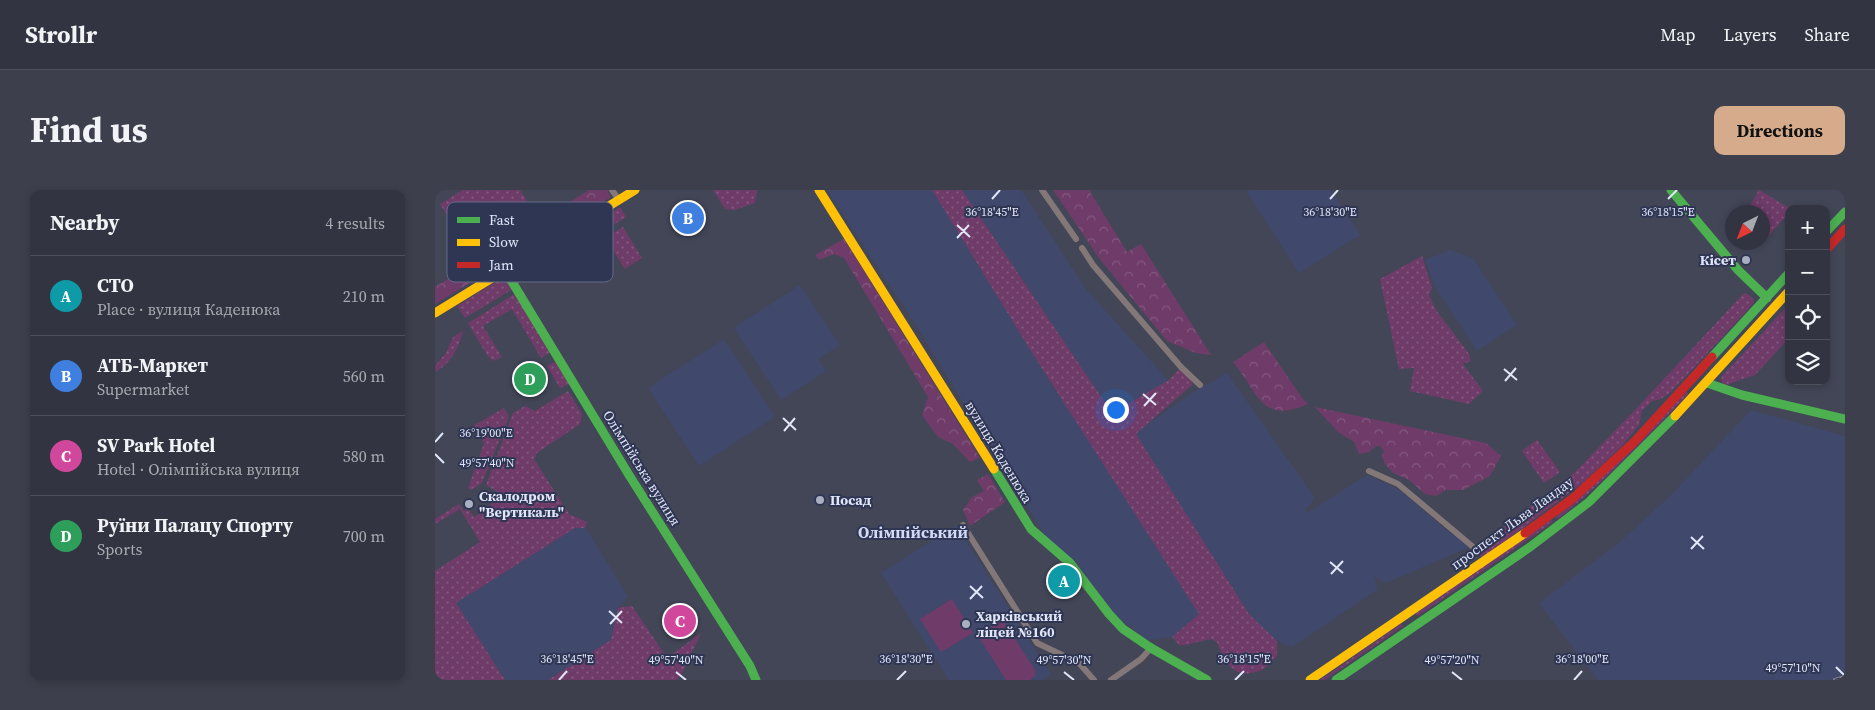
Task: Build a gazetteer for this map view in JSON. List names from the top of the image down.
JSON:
{
  "streets": {
    "main road": ["вулиця Каденюка", "Олімпійська вулиця", "проспект Льва Ландау"]
  },
  "districts": ["Олімпійський"],
  "places": [
    "Кісет",
    "Посад",
    "Скалодром \"Вертикаль\"",
    "Харківський ліцей №160"
  ],
  "legend": ["Fast", "Slow", "Jam"],
  "north": "bottom left",
  "page": {
    "header": "Strollr",
    "nav": ["Map", "Layers", "Share"],
    "title": "Find us",
    "buttons": "Directions",
    "heading": ["Nearby", "4 results"],
    "pins": [
      "B",
      "D",
      "A",
      "C"
    ],
    "map_buttons": ["+", "−"],
    "list": [
      {
        "mark": "A",
        "name": "СТО",
        "note": "Place · вулиця Каденюка",
        "value": "210 m"
      },
      {
        "mark": "B",
        "name": "АТБ-Маркет",
        "note": "Supermarket",
        "value": "560 m"
      },
      {
        "mark": "C",
        "name": "SV Park Hotel",
        "note": "Hotel · Олімпійська вулиця",
        "value": "580 m"
      },
      {
        "mark": "D",
        "name": "Руїни Палацу Спорту",
        "note": "Sports",
        "value": "700 m"
      }
    ]
  },
  "coordinates": [
    "36°18'45\"E",
    "36°18'30\"E",
    "36°18'15\"E",
    "36°19'00\"E",
    "49°57'40\"N",
    "36°18'00\"E",
    "49°57'30\"N",
    "49°57'20\"N",
    "49°57'10\"N"
  ]
}
